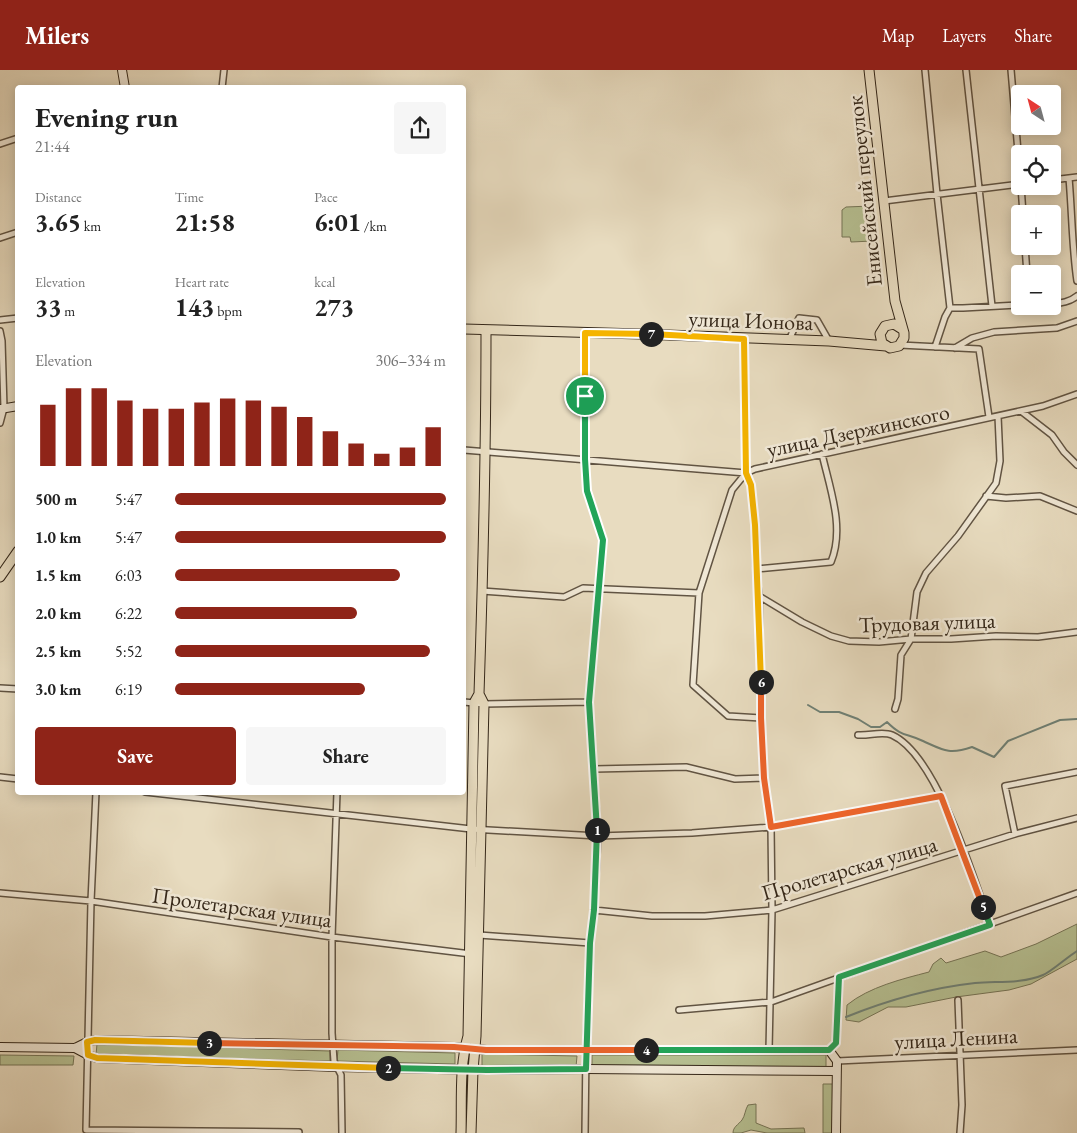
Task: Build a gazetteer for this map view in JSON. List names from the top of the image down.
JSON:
{
  "streets": {
    "main road": ["Енисейский переулок", "улица Ионова"],
    "street": [
      "улица Дзержинского",
      "Трудовая улица",
      "Пролетарская улица",
      "улица Ленина"
    ]
  },
  "crossings": [
    ["Енисейский переулок", "улица Ионова"]
  ],
  "north": "top left",
  "page": {
    "header": "Milers",
    "nav": ["Map", "Layers", "Share"],
    "map_buttons": ["+", "−"],
    "heading": ["Evening run", "21:44"],
    "stats": [
      ["Distance", "3.65 km"],
      ["Time", "21:58"],
      ["Pace", "6:01 /km"],
      ["Elevation", "33 m"],
      ["Heart rate", "143 bpm"],
      ["kcal", "273"]
    ],
    "pins": [
      "7",
      "6",
      "1",
      "5",
      "3",
      "4",
      "2"
    ],
    "chart": ["Elevation", "306–334 m"],
    "list": [
      {
        "name": "500 m",
        "note": "5:47"
      },
      {
        "name": "1.0 km",
        "note": "5:47"
      },
      {
        "name": "1.5 km",
        "note": "6:03"
      },
      {
        "name": "2.0 km",
        "note": "6:22"
      },
      {
        "name": "2.5 km",
        "note": "5:52"
      },
      {
        "name": "3.0 km",
        "note": "6:19"
      }
    ],
    "buttons": ["Save", "Share"]
  }
}
